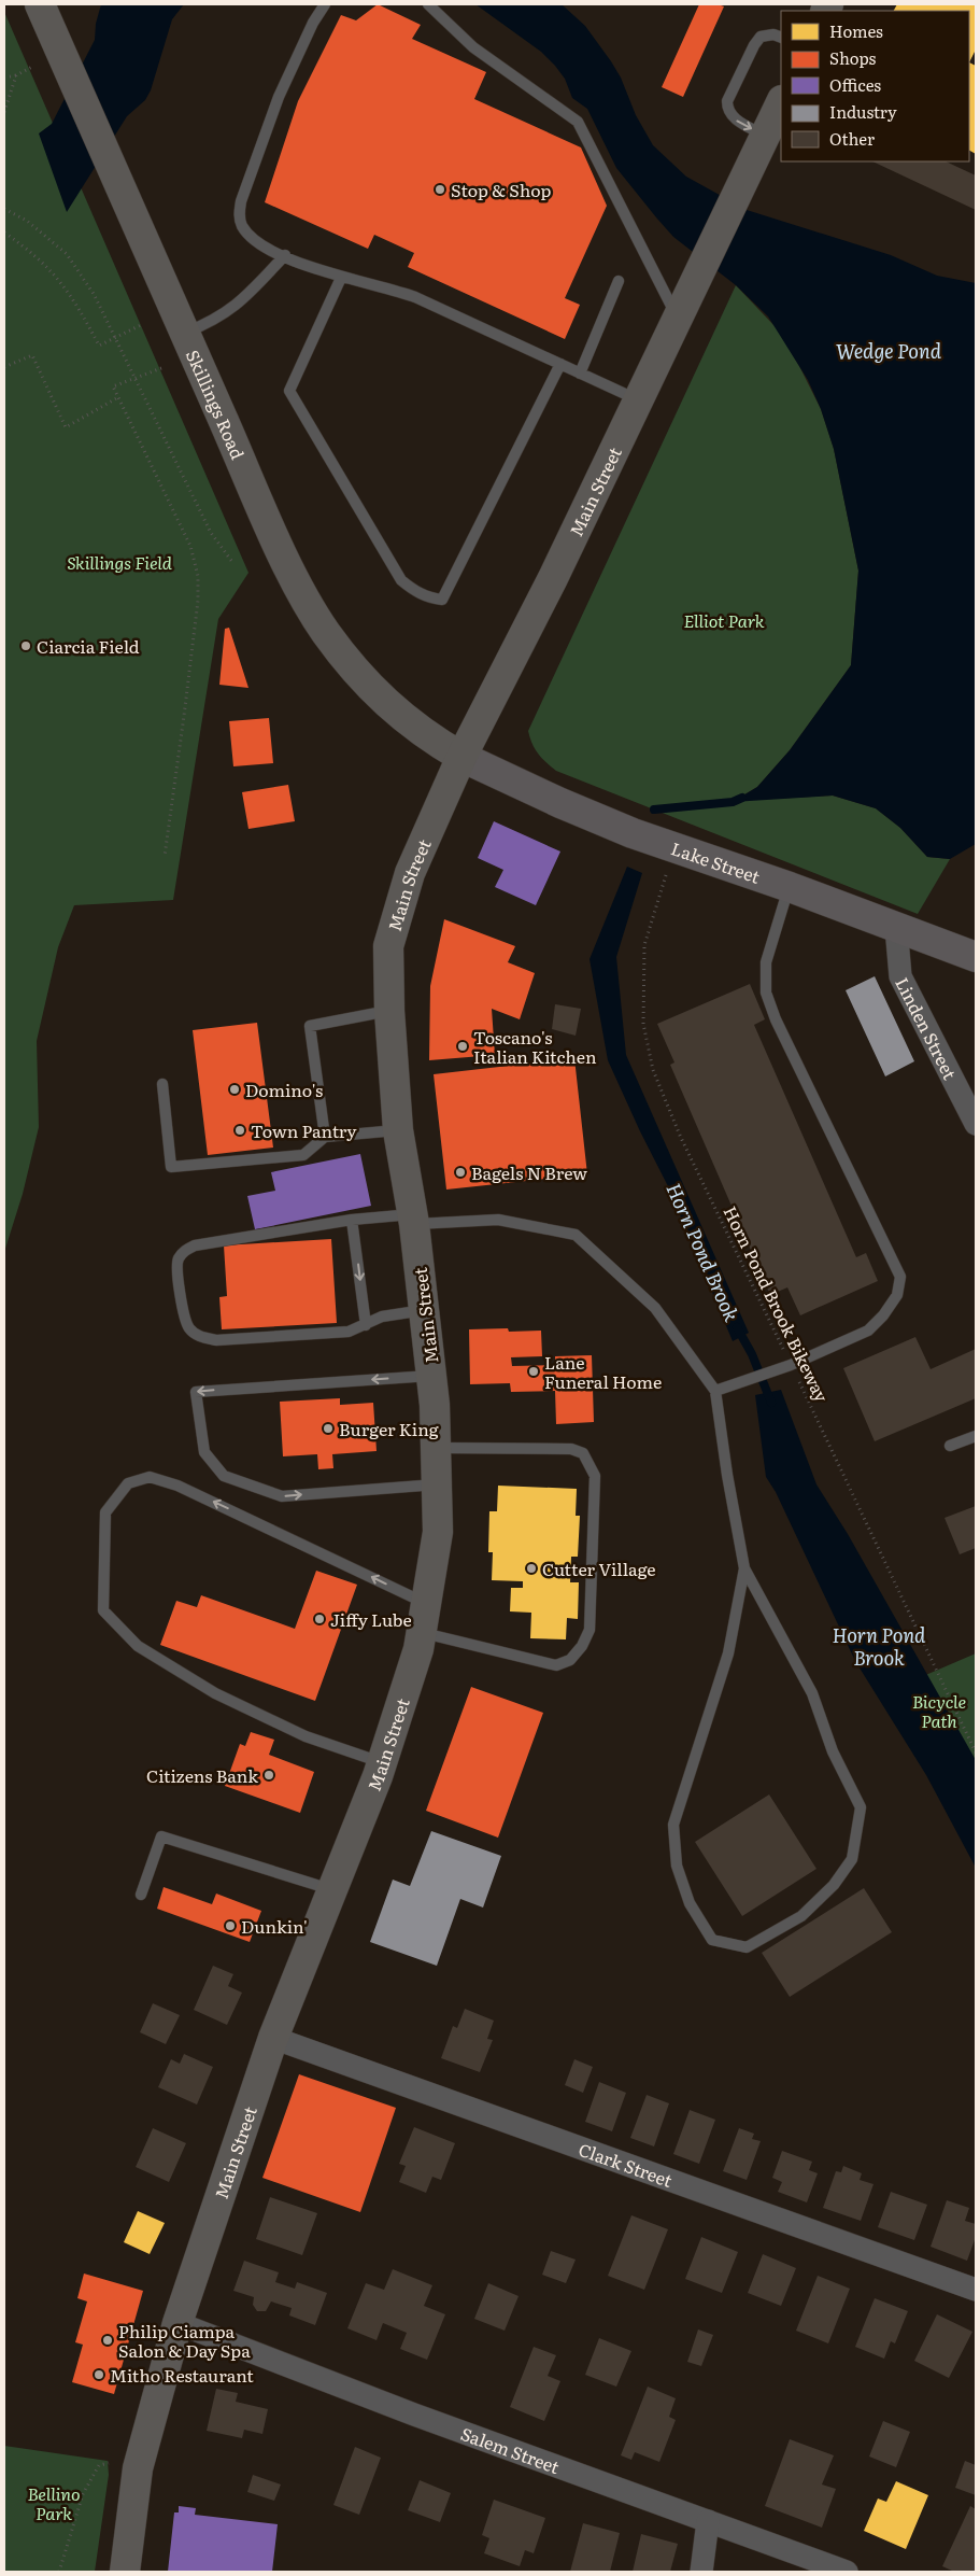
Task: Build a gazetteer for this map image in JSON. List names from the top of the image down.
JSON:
{
  "streets": {
    "main road": ["Skillings Road", "Main Street"],
    "street": [
      "Lake Street",
      "Linden Street",
      "Clark Street",
      "Salem Street"
    ],
    "path": ["Horn Pond Brook Bikeway"]
  },
  "crossings": [
    ["Skillings Road", "Main Street"],
    ["Skillings Road", "Lake Street"],
    ["Main Street", "Lake Street"],
    ["Main Street", "Clark Street"],
    ["Main Street", "Salem Street"],
    ["Lake Street", "Linden Street"],
    ["Lake Street", "Horn Pond Brook Bikeway"]
  ],
  "water": ["Wedge Pond", "Horn Pond Brook"],
  "parks": [
    "Skillings Field",
    "Elliot Park",
    "Bicycle Path",
    "Bellino Park"
  ],
  "places": [
    "Stop & Shop",
    "Ciarcia Field",
    "Toscano's Italian Kitchen",
    "Domino's",
    "Town Pantry",
    "Bagels N Brew",
    "Lane Funeral Home",
    "Burger King",
    "Cutter Village",
    "Jiffy Lube",
    "Citizens Bank",
    "Dunkin'",
    "Philip Ciampa Salon & Day Spa",
    "Mitho Restaurant"
  ],
  "legend": [
    "Homes",
    "Shops",
    "Offices",
    "Industry",
    "Other"
  ]
}
